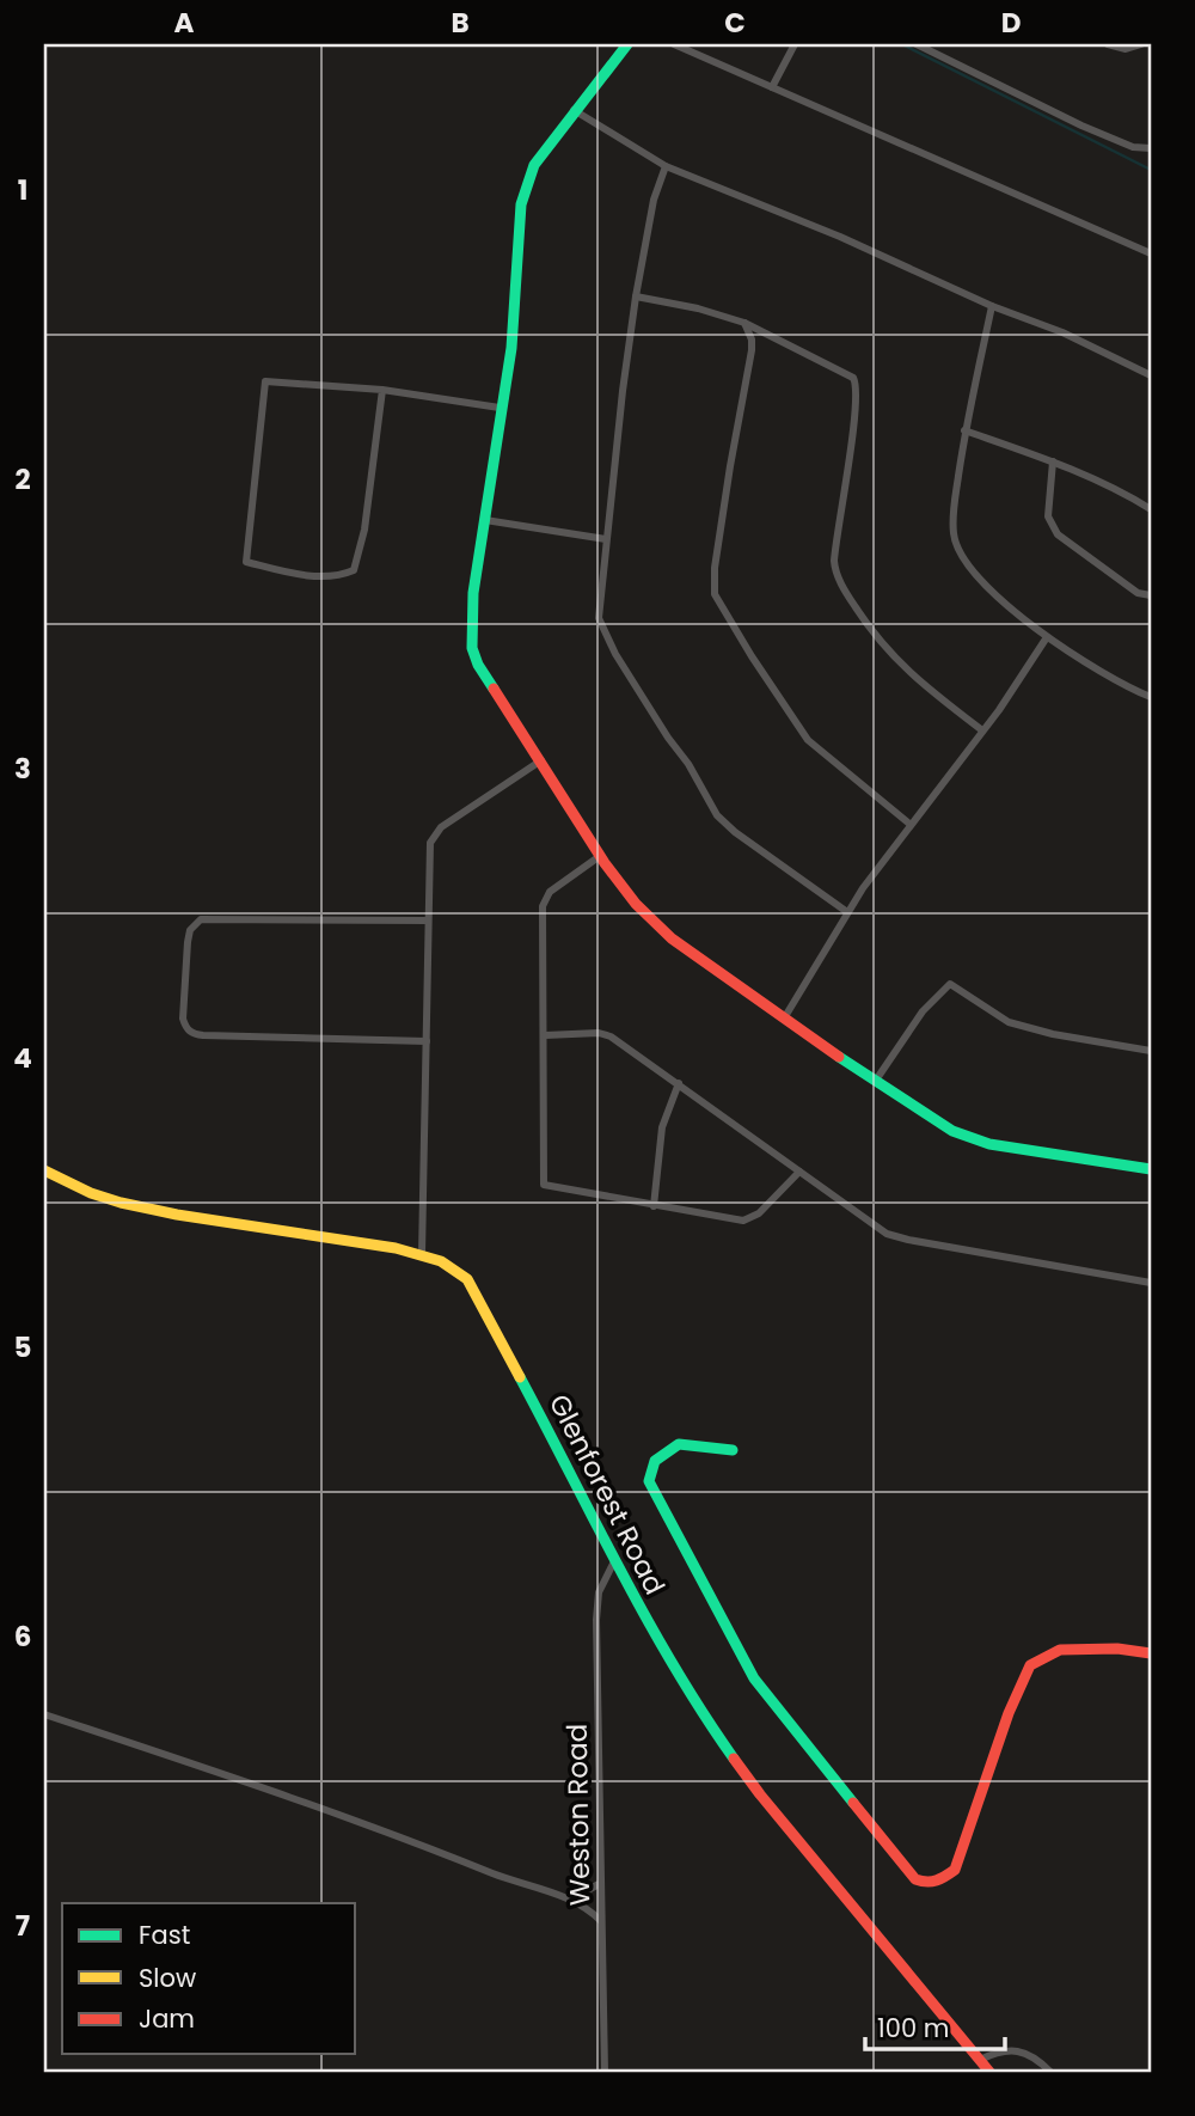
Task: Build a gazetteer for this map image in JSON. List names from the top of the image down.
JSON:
{
  "streets": {
    "street": ["Glenforest Road", "Weston Road"]
  },
  "crossings": [
    ["Glenforest Road", "Weston Road"]
  ],
  "legend": ["Fast", "Slow", "Jam"],
  "scale_bar": "100 m",
  "grid": {
    "columns": [
      "A",
      "B",
      "C",
      "D"
    ],
    "rows": [
      "1",
      "2",
      "3",
      "4",
      "5",
      "6",
      "7"
    ]
  }
}
